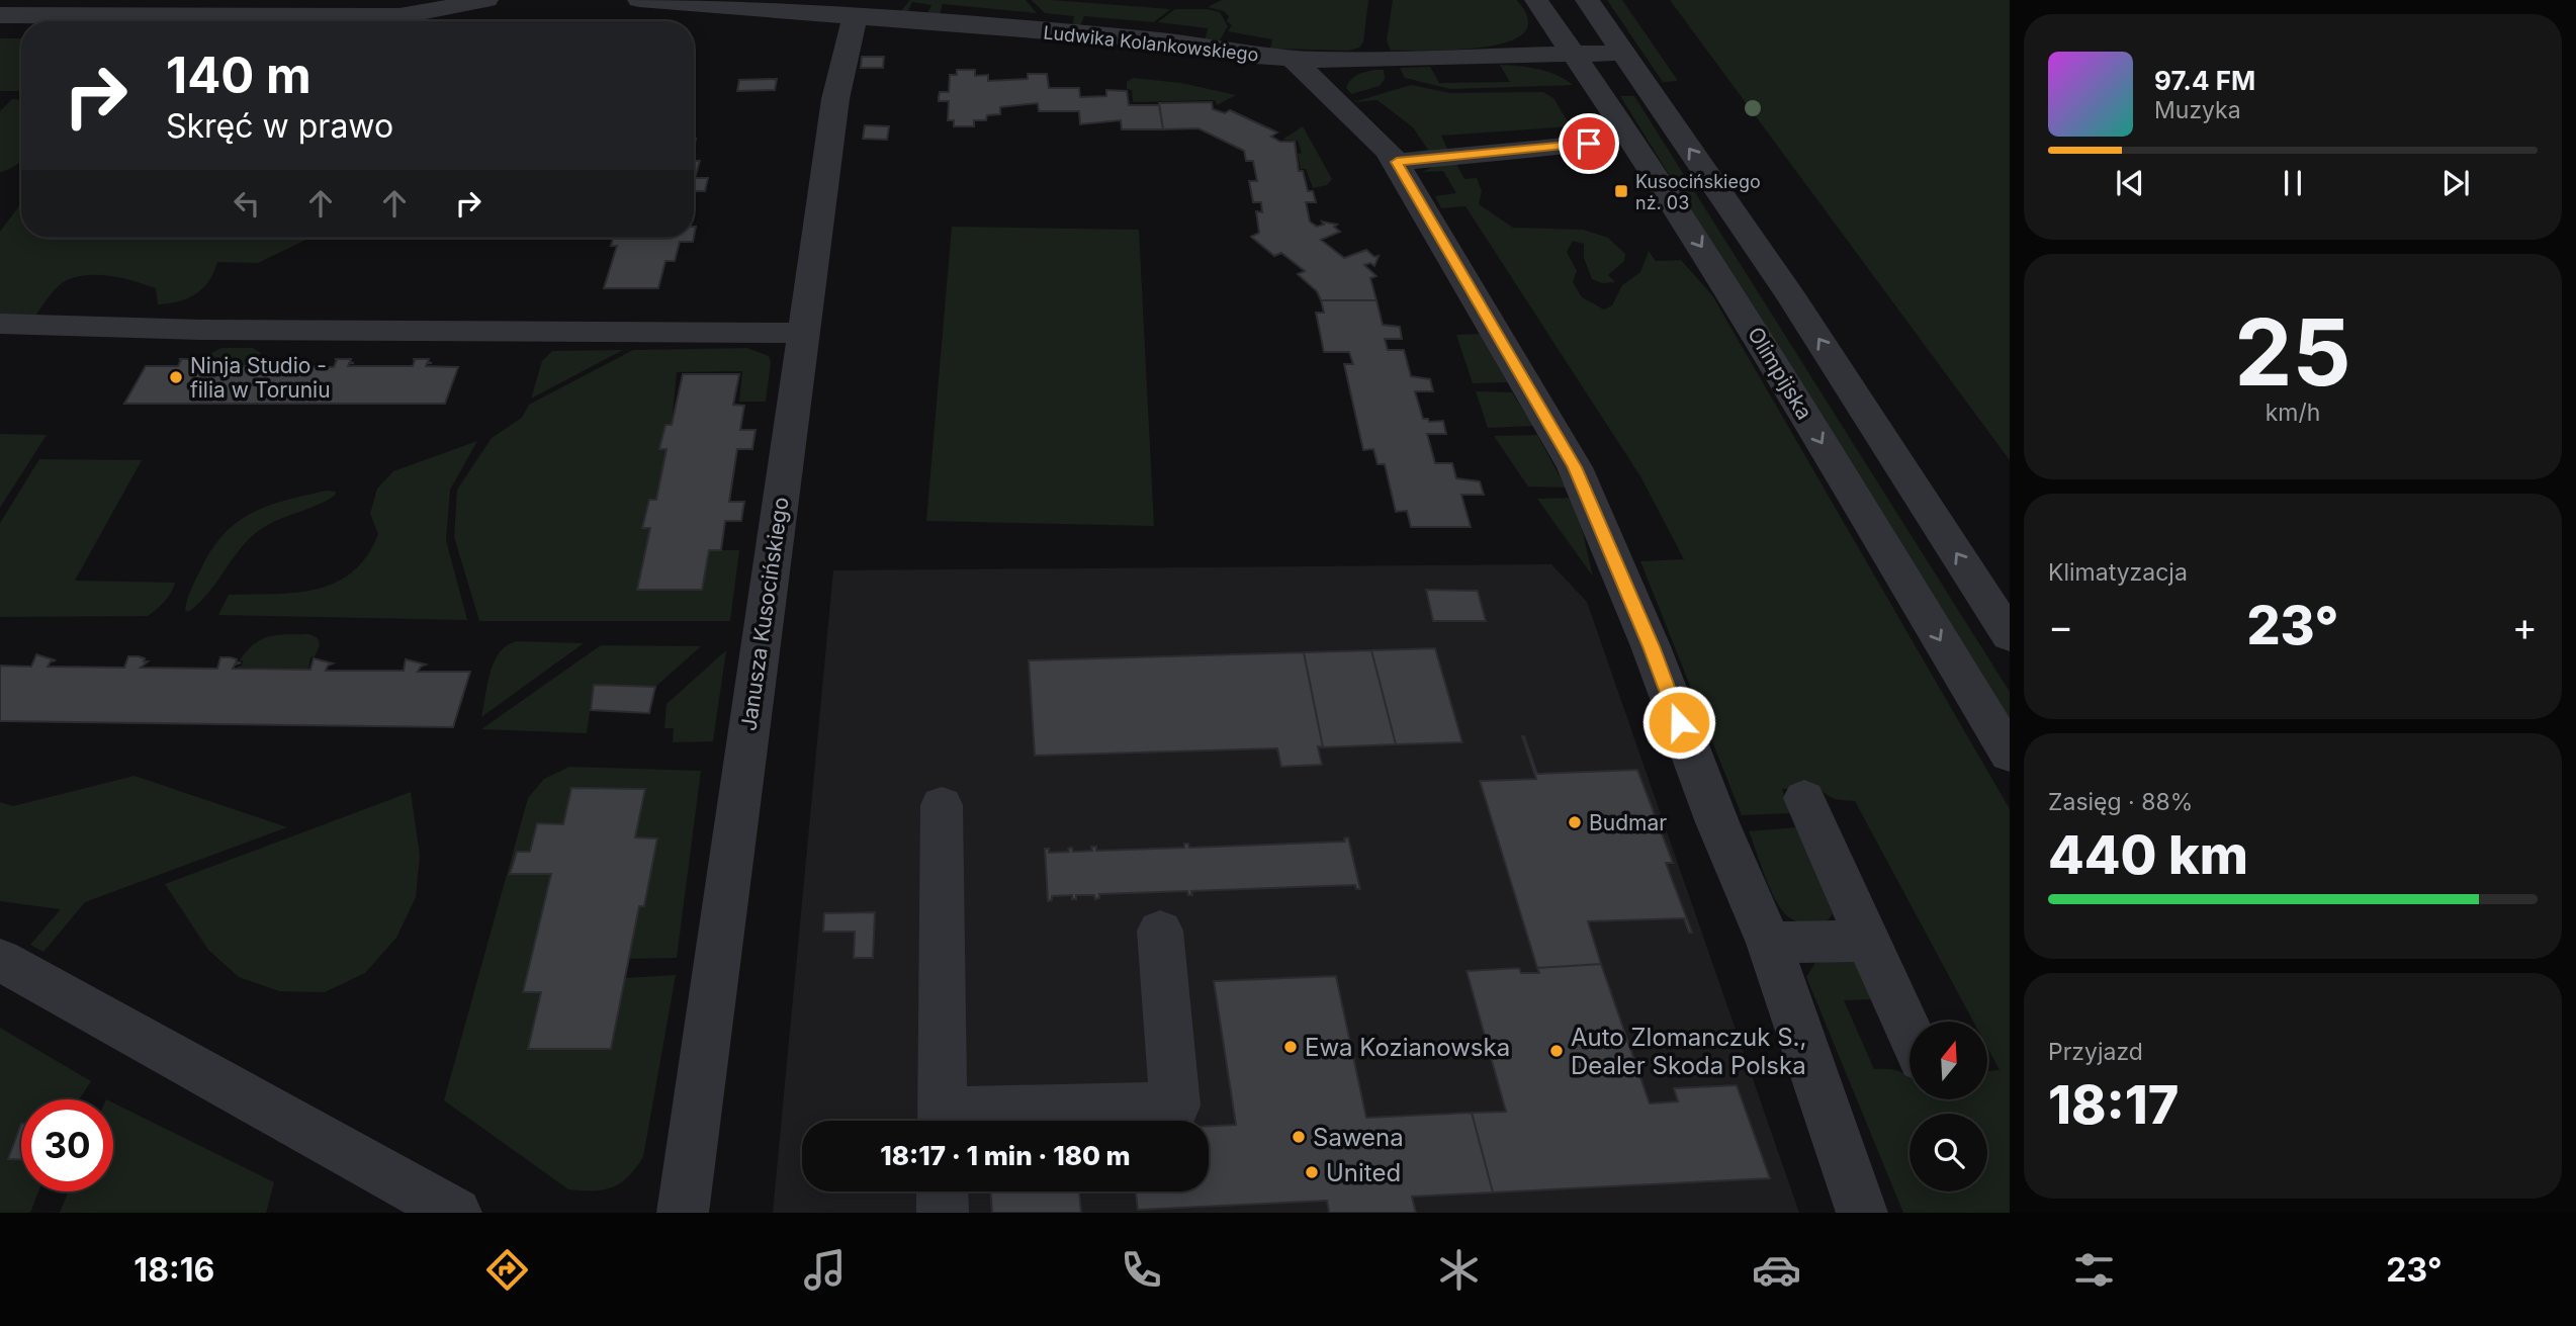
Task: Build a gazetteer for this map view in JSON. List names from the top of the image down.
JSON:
{
  "streets": {
    "street": ["Ludwika Kolankowskiego", "Olimpijska", "Janusza Kusocińskiego"]
  },
  "crossings": [
    ["Ludwika Kolankowskiego", "Olimpijska"],
    ["Ludwika Kolankowskiego", "Janusza Kusocińskiego"]
  ],
  "places": {
    "transit": ["Kusocińskiego nż. 03"],
    "other": [
      "Ninja Studio - filia w Toruniu",
      "Budmar",
      "Ewa Kozianowska",
      "Auto Zlomanczuk S., Dealer Skoda Polska",
      "Sawena",
      "United"
    ]
  },
  "north": "top",
  "page": {
    "turn": ["140 m", "Skręć w prawo"],
    "song": ["97.4 FM", "Muzyka"],
    "tile": [
      ["25", "km/h"],
      "Klimatyzacja",
      ["Zasięg · 88%", "440 km"],
      ["Przyjazd", "18:17"]
    ],
    "heat": ["−", "23°", "+"],
    "limit": "30",
    "trip": "18:17 · 1 min · 180 m",
    "tabs": ["18:16", "23°"]
  }
}
